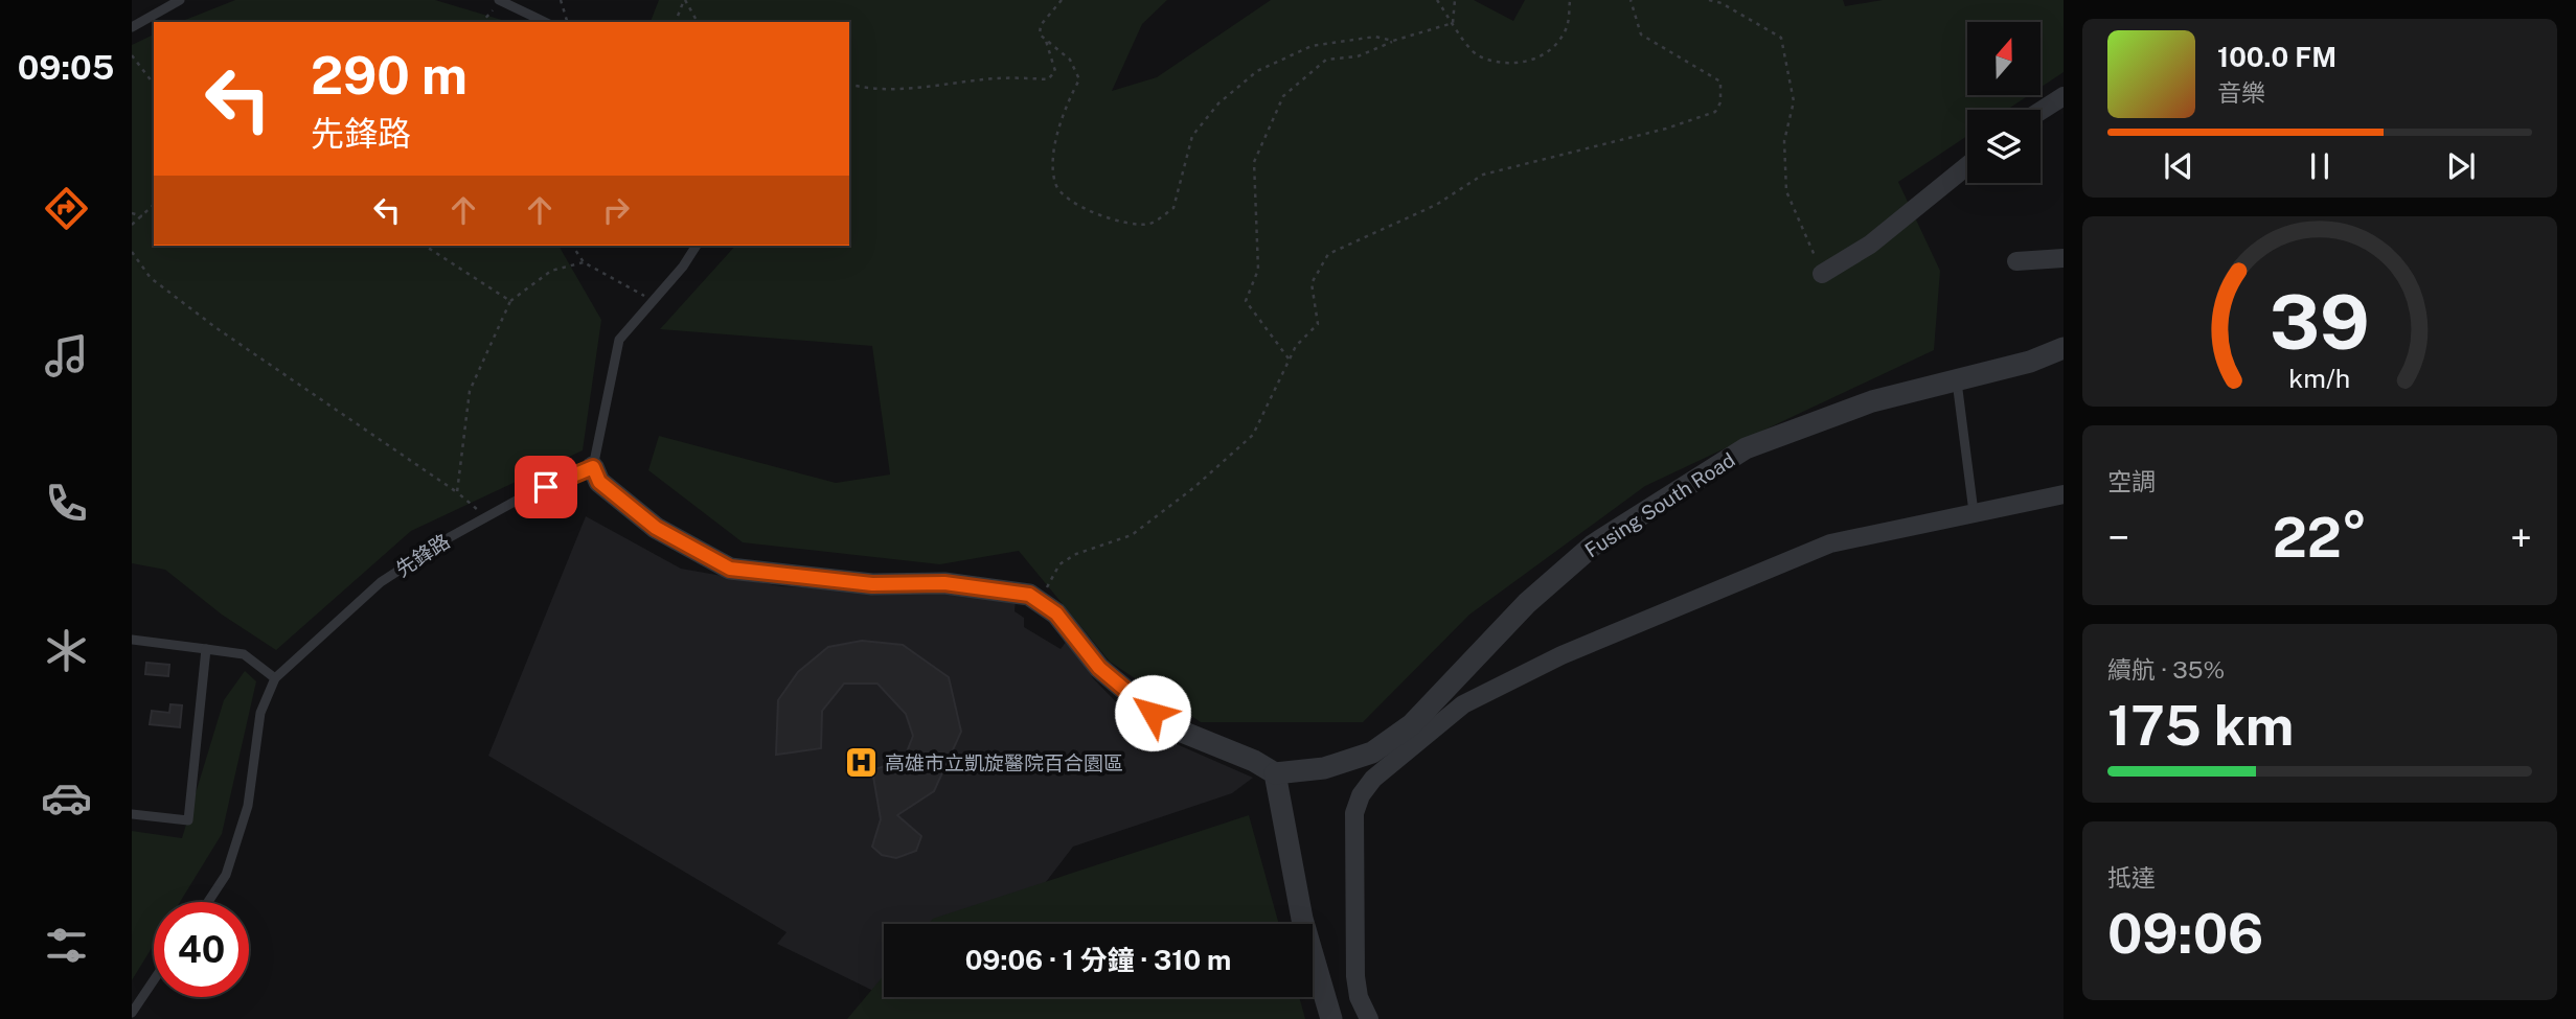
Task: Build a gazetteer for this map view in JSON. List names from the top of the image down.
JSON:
{
  "streets": {
    "street": ["Fusing South Road"],
    "lane": ["先鋒路"]
  },
  "places": {
    "hospital": ["高雄市立凱旋醫院百合園區"]
  },
  "north": "top",
  "page": {
    "tabs": "09:05",
    "turn": ["290 m", "先鋒路"],
    "song": ["100.0 FM", "音樂"],
    "tile": [
      "空調",
      ["續航 · 35%", "175 km"],
      ["抵達", "09:06"]
    ],
    "heat": ["−", "22°", "+"],
    "limit": "40",
    "trip": "09:06 · 1 分鐘 · 310 m",
    "gauge": ["39", "km/h"]
  }
}
